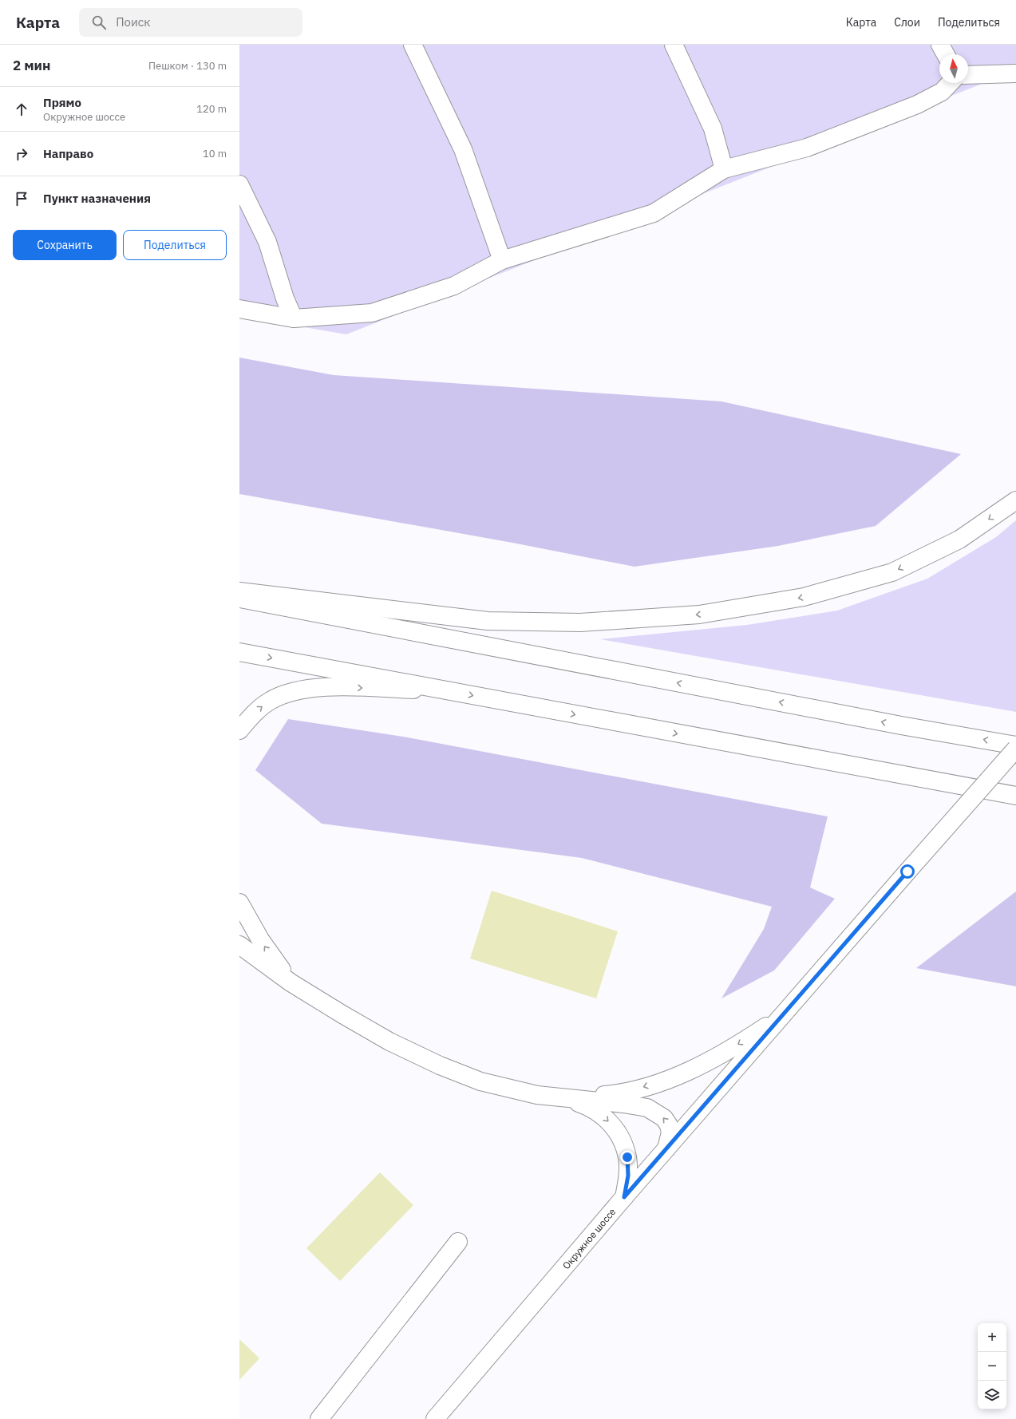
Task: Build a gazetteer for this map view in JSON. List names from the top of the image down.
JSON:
{
  "streets": {
    "main road": ["Окружное шоссе"]
  },
  "north": "top",
  "page": {
    "header": "Карта",
    "search": "Поиск",
    "nav": ["Карта", "Слои", "Поделиться"],
    "heading": ["2 мин", "Пешком · 130 m"],
    "list": [
      ["Прямо", "Окружное шоссе", "120 m"],
      ["Направо", "10 m"],
      "Пункт назначения"
    ],
    "buttons": ["Сохранить", "Поделиться"],
    "map_buttons": ["+", "−"]
  }
}
